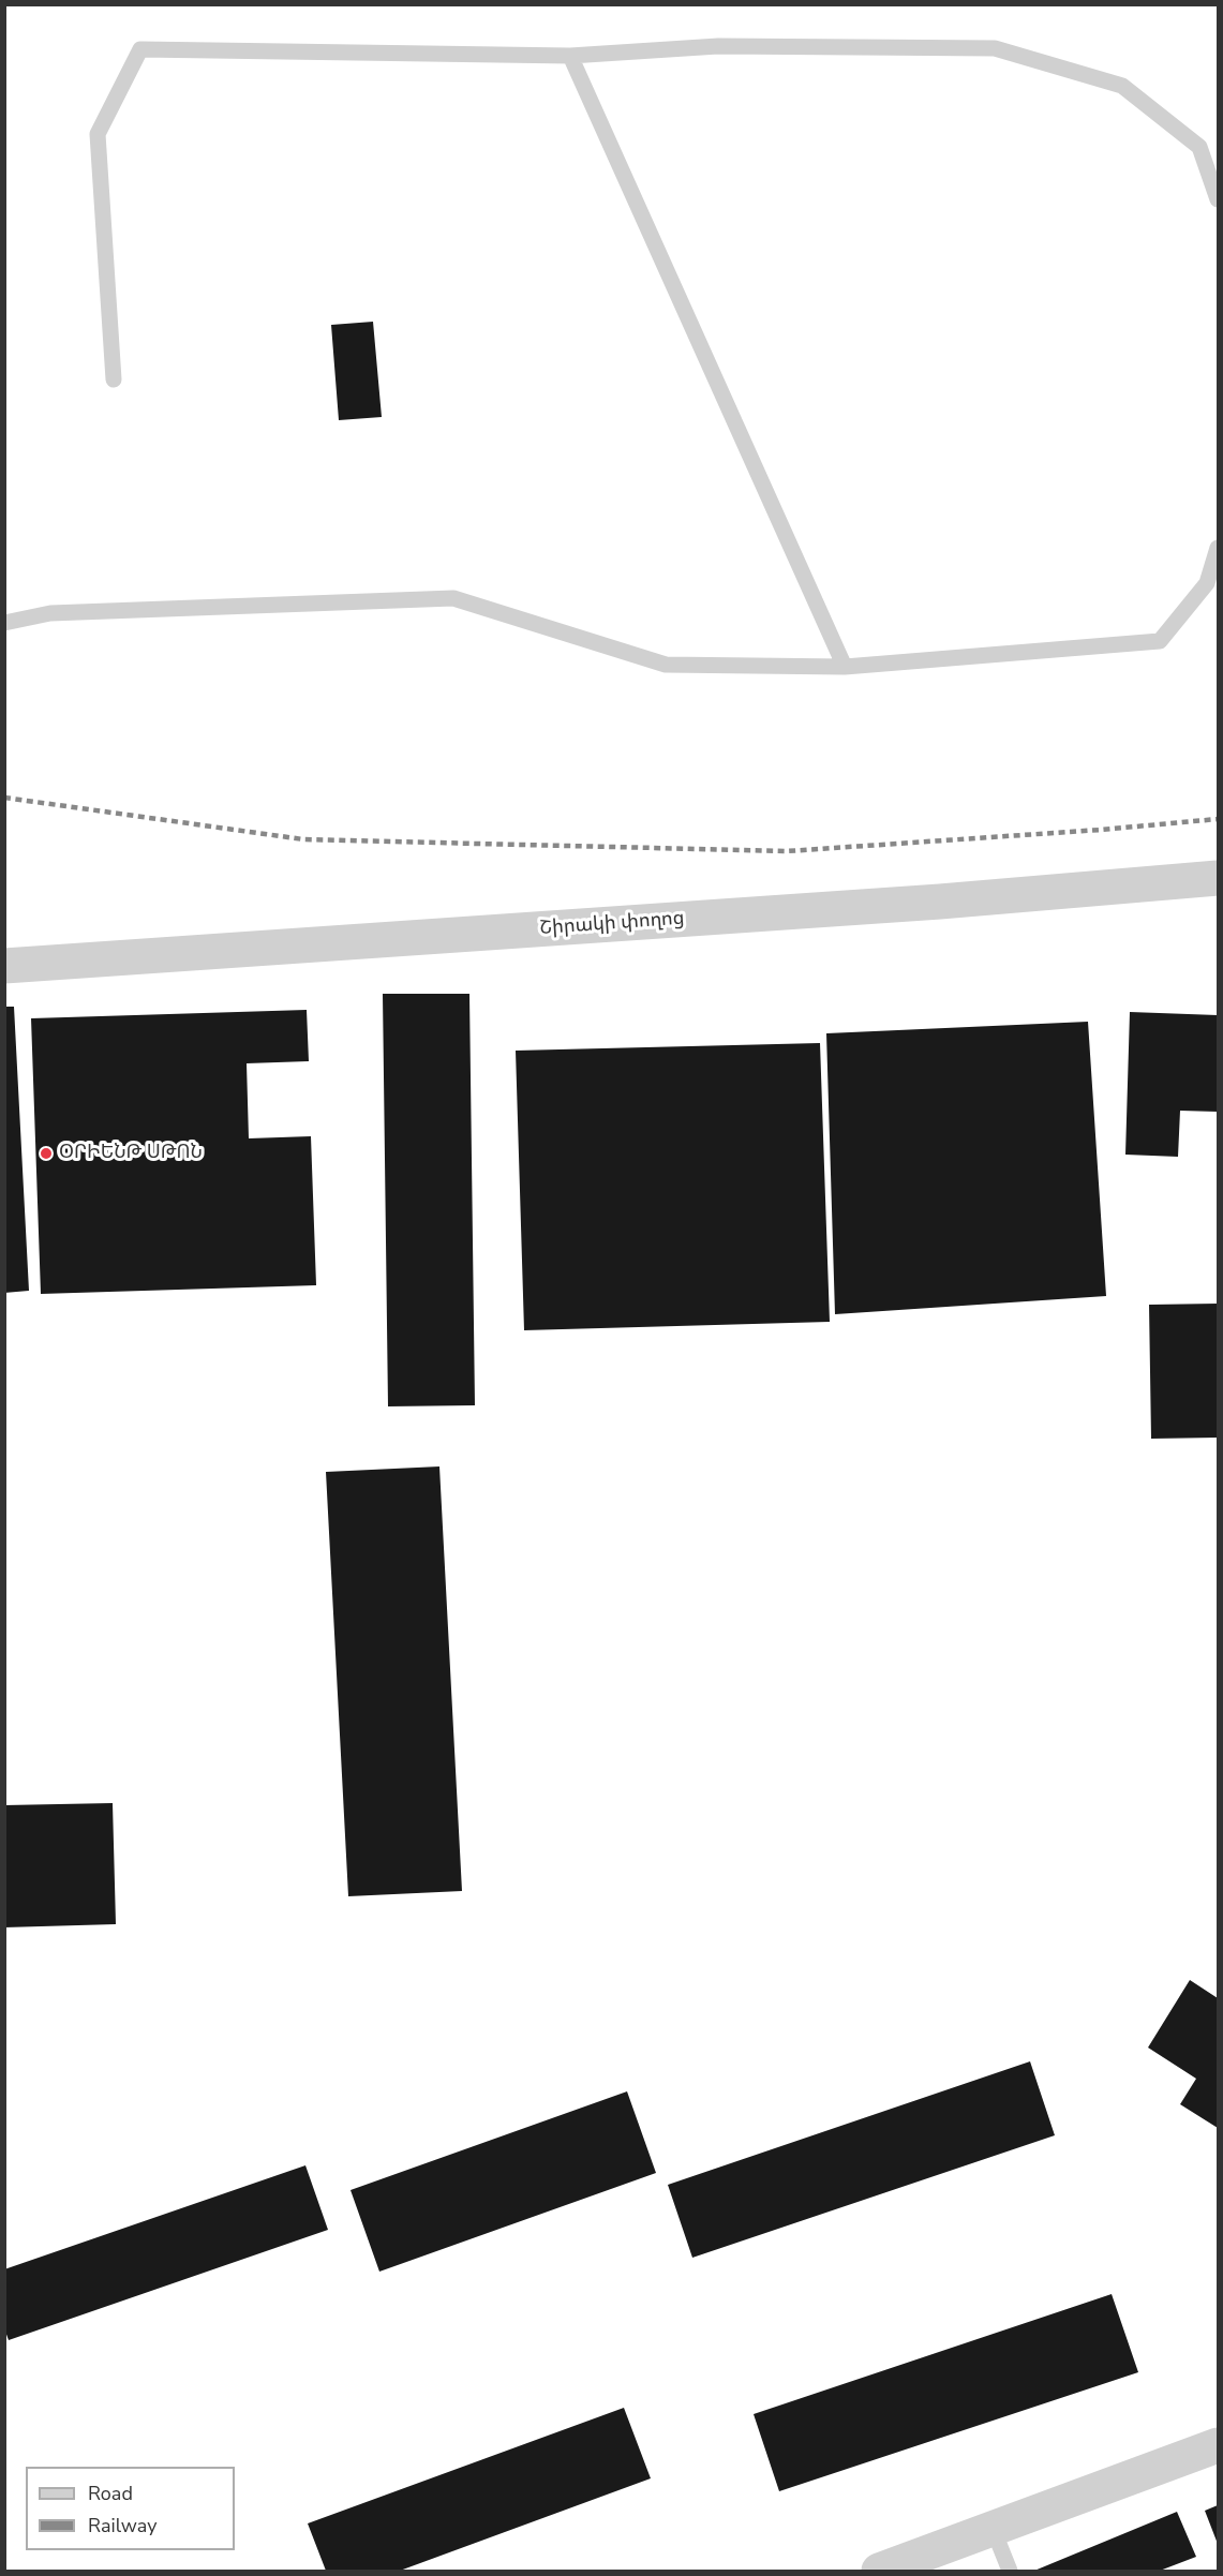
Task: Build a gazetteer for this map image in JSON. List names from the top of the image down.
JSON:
{
  "streets": {
    "street": ["Շիրակի փողոց"]
  },
  "places": ["ՕՐԻԵՆԹ ՍԹՈՆ"],
  "legend": ["Road", "Railway"]
}
